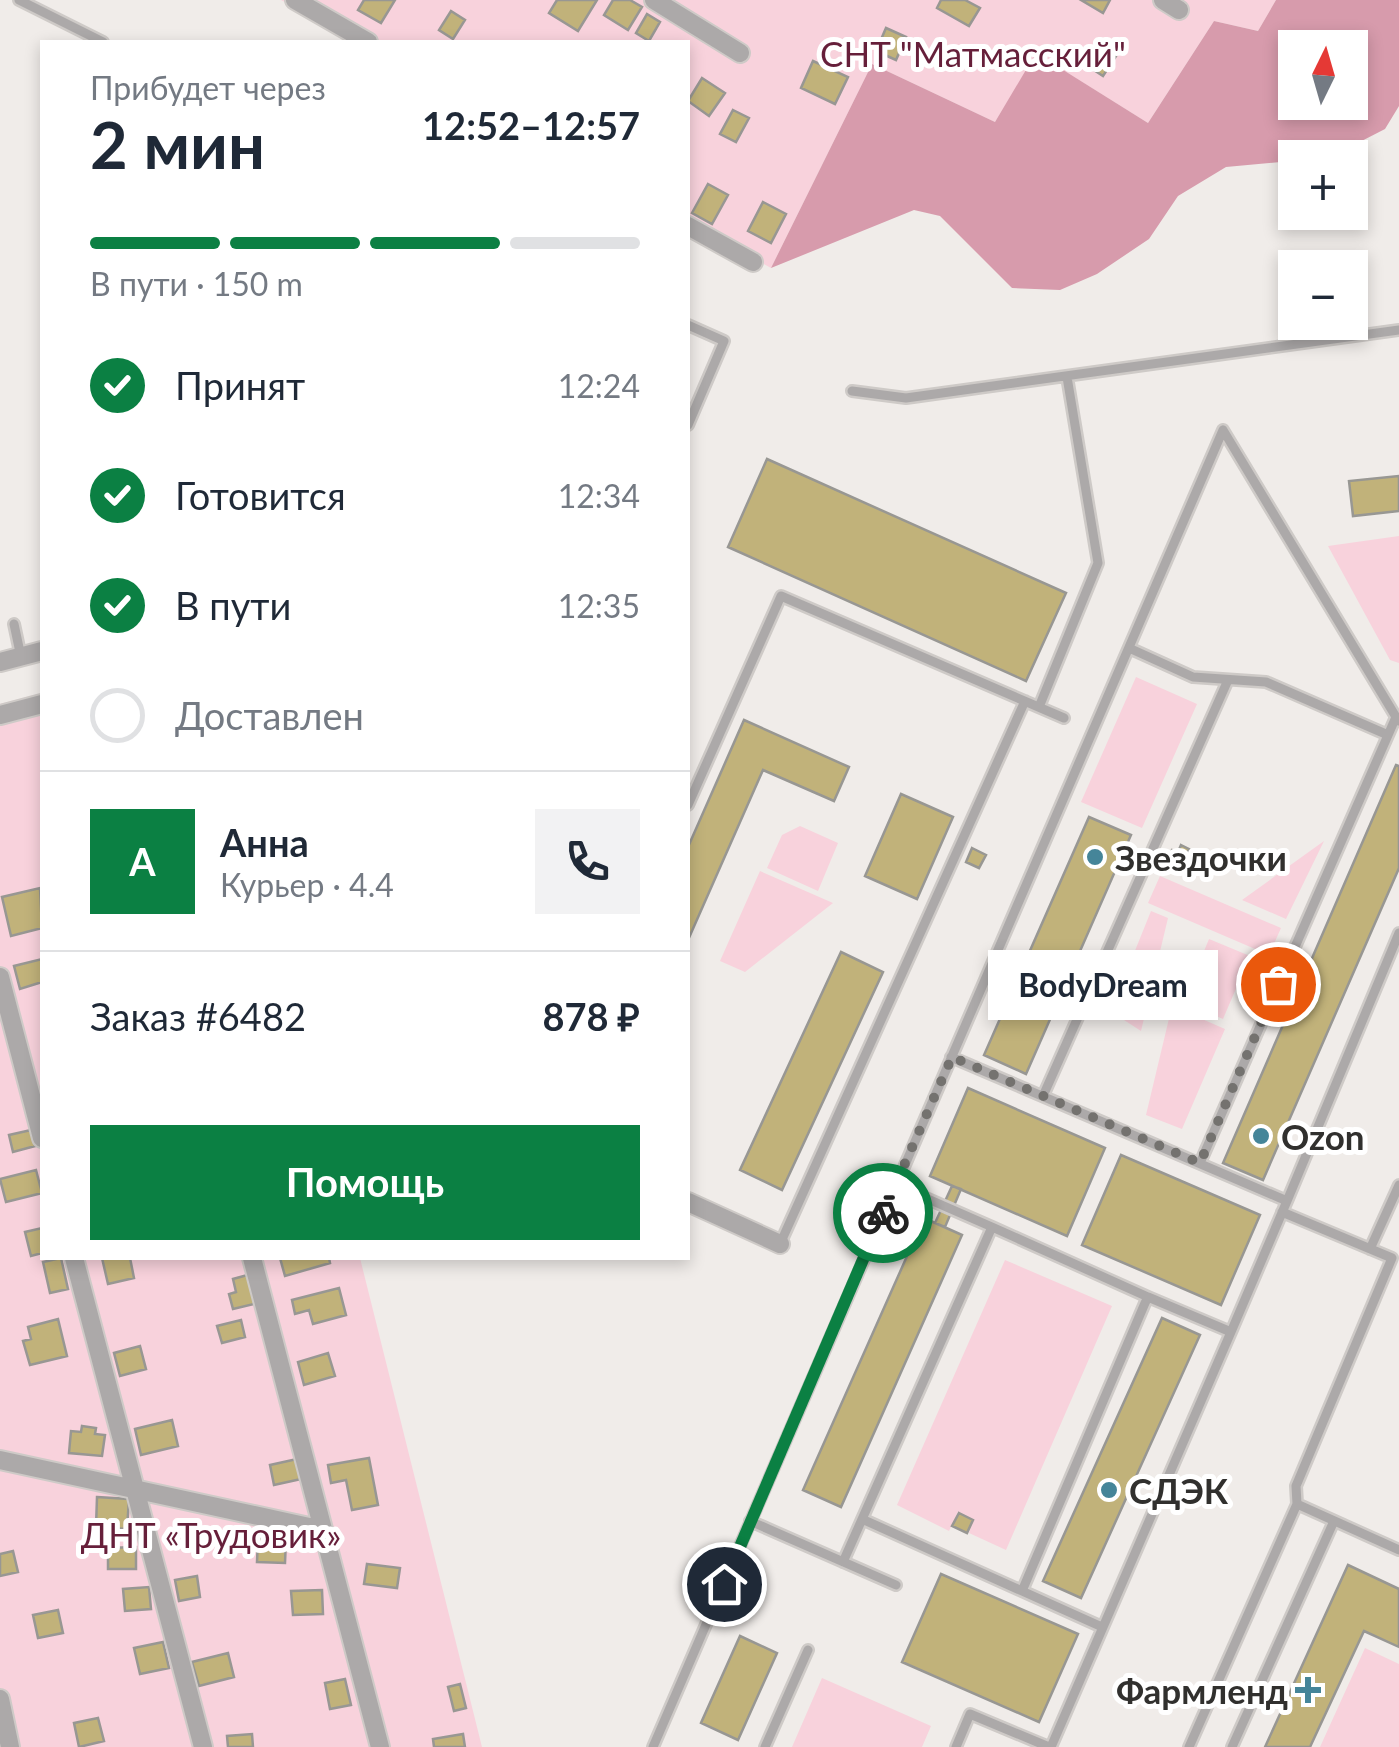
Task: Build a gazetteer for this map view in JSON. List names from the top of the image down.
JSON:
{
  "parks": ["СНТ \"Матмасский\"", "ДНТ «Трудовик»"],
  "places": {
    "other": [
      "Звездочки",
      "BodyDream",
      "Ozon",
      "СДЭК"
    ],
    "health": ["Фармленд"]
  },
  "north": "top",
  "page": {
    "map_buttons": ["+", "−"],
    "heading": ["2 мин", "Прибудет через", "12:52–12:57"],
    "panel": [
      "Анна",
      "Курьер · 4.4",
      "Заказ #6482",
      "878 ₽"
    ],
    "bar": "В пути · 150 m",
    "list": [
      ["Принят", "12:24"],
      ["Готовится", "12:34"],
      ["В пути", "12:35"],
      "Доставлен"
    ],
    "round": "А",
    "bubble": "BodyDream",
    "buttons": "Помощь"
  }
}
